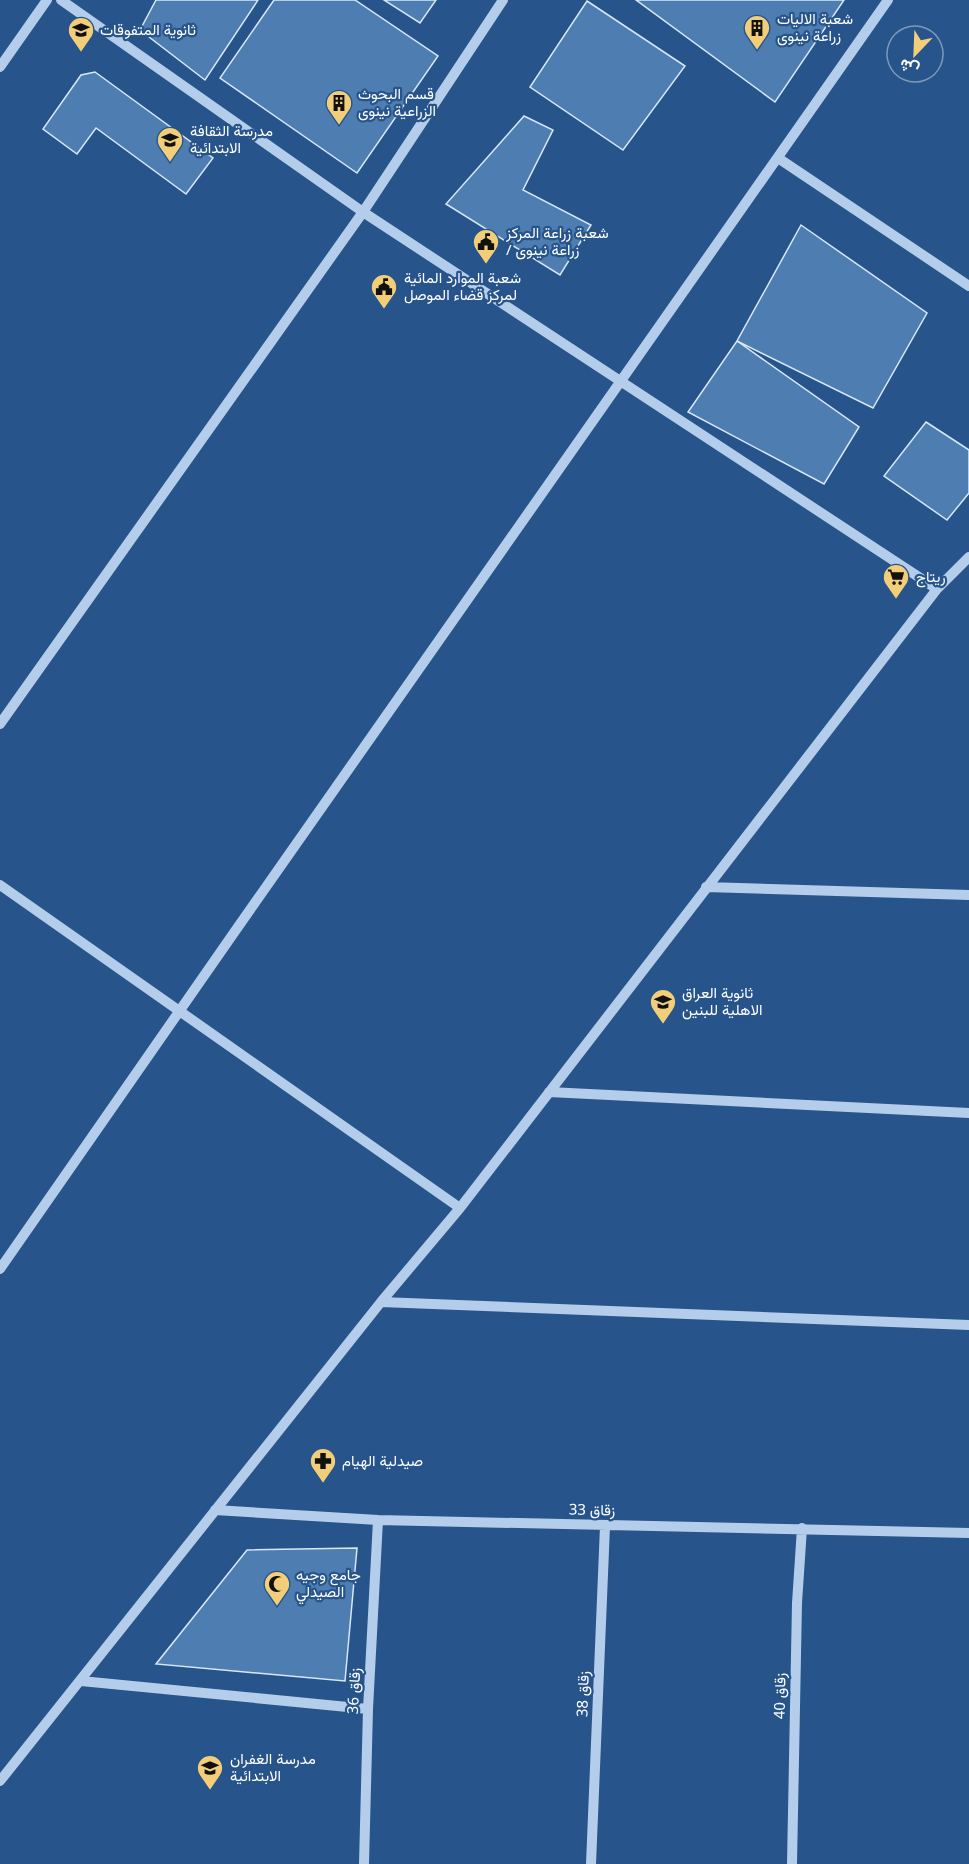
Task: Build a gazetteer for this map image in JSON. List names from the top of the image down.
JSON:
{
  "streets": {
    "street": [
      "زقاق 33",
      "زقاق 36",
      "زقاق 38",
      "زقاق 40"
    ]
  },
  "crossings": [
    ["زقاق 33", "زقاق 36"],
    ["زقاق 33", "زقاق 38"],
    ["زقاق 33", "زقاق 40"]
  ],
  "places": {
    "building": ["شعبة الاليات زراعة نينوى", "قسم البحوث الزراعية نينوى"],
    "school or university": [
      "ثانوية المتفوقات",
      "مدرسة الثقافة الابتدائية",
      "ثانوية العراق الاهلية للبنين",
      "مدرسة الغفران الابتدائية"
    ],
    "public building": ["شعبة زراعة المركز / زراعة نينوى", "شعبة الموارد المائية لمركز قضاء الموصل"],
    "supermarket": ["ريتاج"],
    "pharmacy": ["صيدلية الهيام"],
    "mosque": ["جامع وجيه الصيدلي"]
  },
  "north": "bottom left"
}
